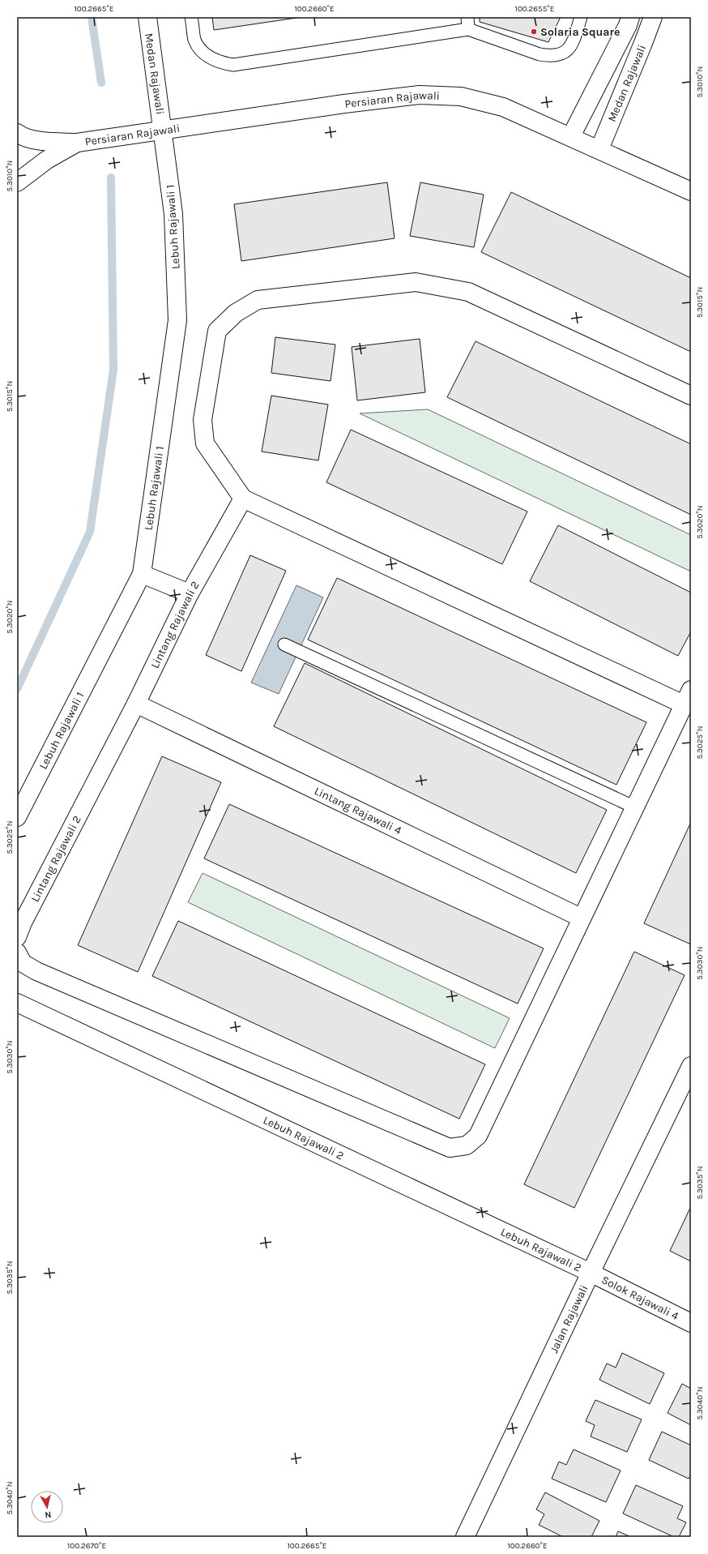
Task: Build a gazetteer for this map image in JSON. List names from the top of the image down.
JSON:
{
  "streets": {
    "street": [
      "Medan Rajawali",
      "Persiaran Rajawali",
      "Lebuh Rajawali 1",
      "Lintang Rajawali 2",
      "Lintang Rajawali 4",
      "Lebuh Rajawali 2",
      "Solok Rajawali 4",
      "Jalan Rajawali"
    ]
  },
  "crossings": [
    ["Medan Rajawali", "Persiaran Rajawali"],
    ["Medan Rajawali", "Lebuh Rajawali 1"],
    ["Persiaran Rajawali", "Lebuh Rajawali 1"],
    ["Lintang Rajawali 2", "Lintang Rajawali 4"],
    ["Lebuh Rajawali 2", "Solok Rajawali 4"],
    ["Lebuh Rajawali 2", "Jalan Rajawali"],
    ["Solok Rajawali 4", "Jalan Rajawali"]
  ],
  "places": ["Solaria Square"],
  "north": "bottom",
  "coordinates": [
    "100.2665°E",
    "100.2660°E",
    "100.2655°E",
    "5.3010°N",
    "5.3015°N",
    "5.3020°N",
    "5.3025°N",
    "5.3030°N",
    "5.3035°N",
    "5.3040°N",
    "100.2670°E"
  ]
}
